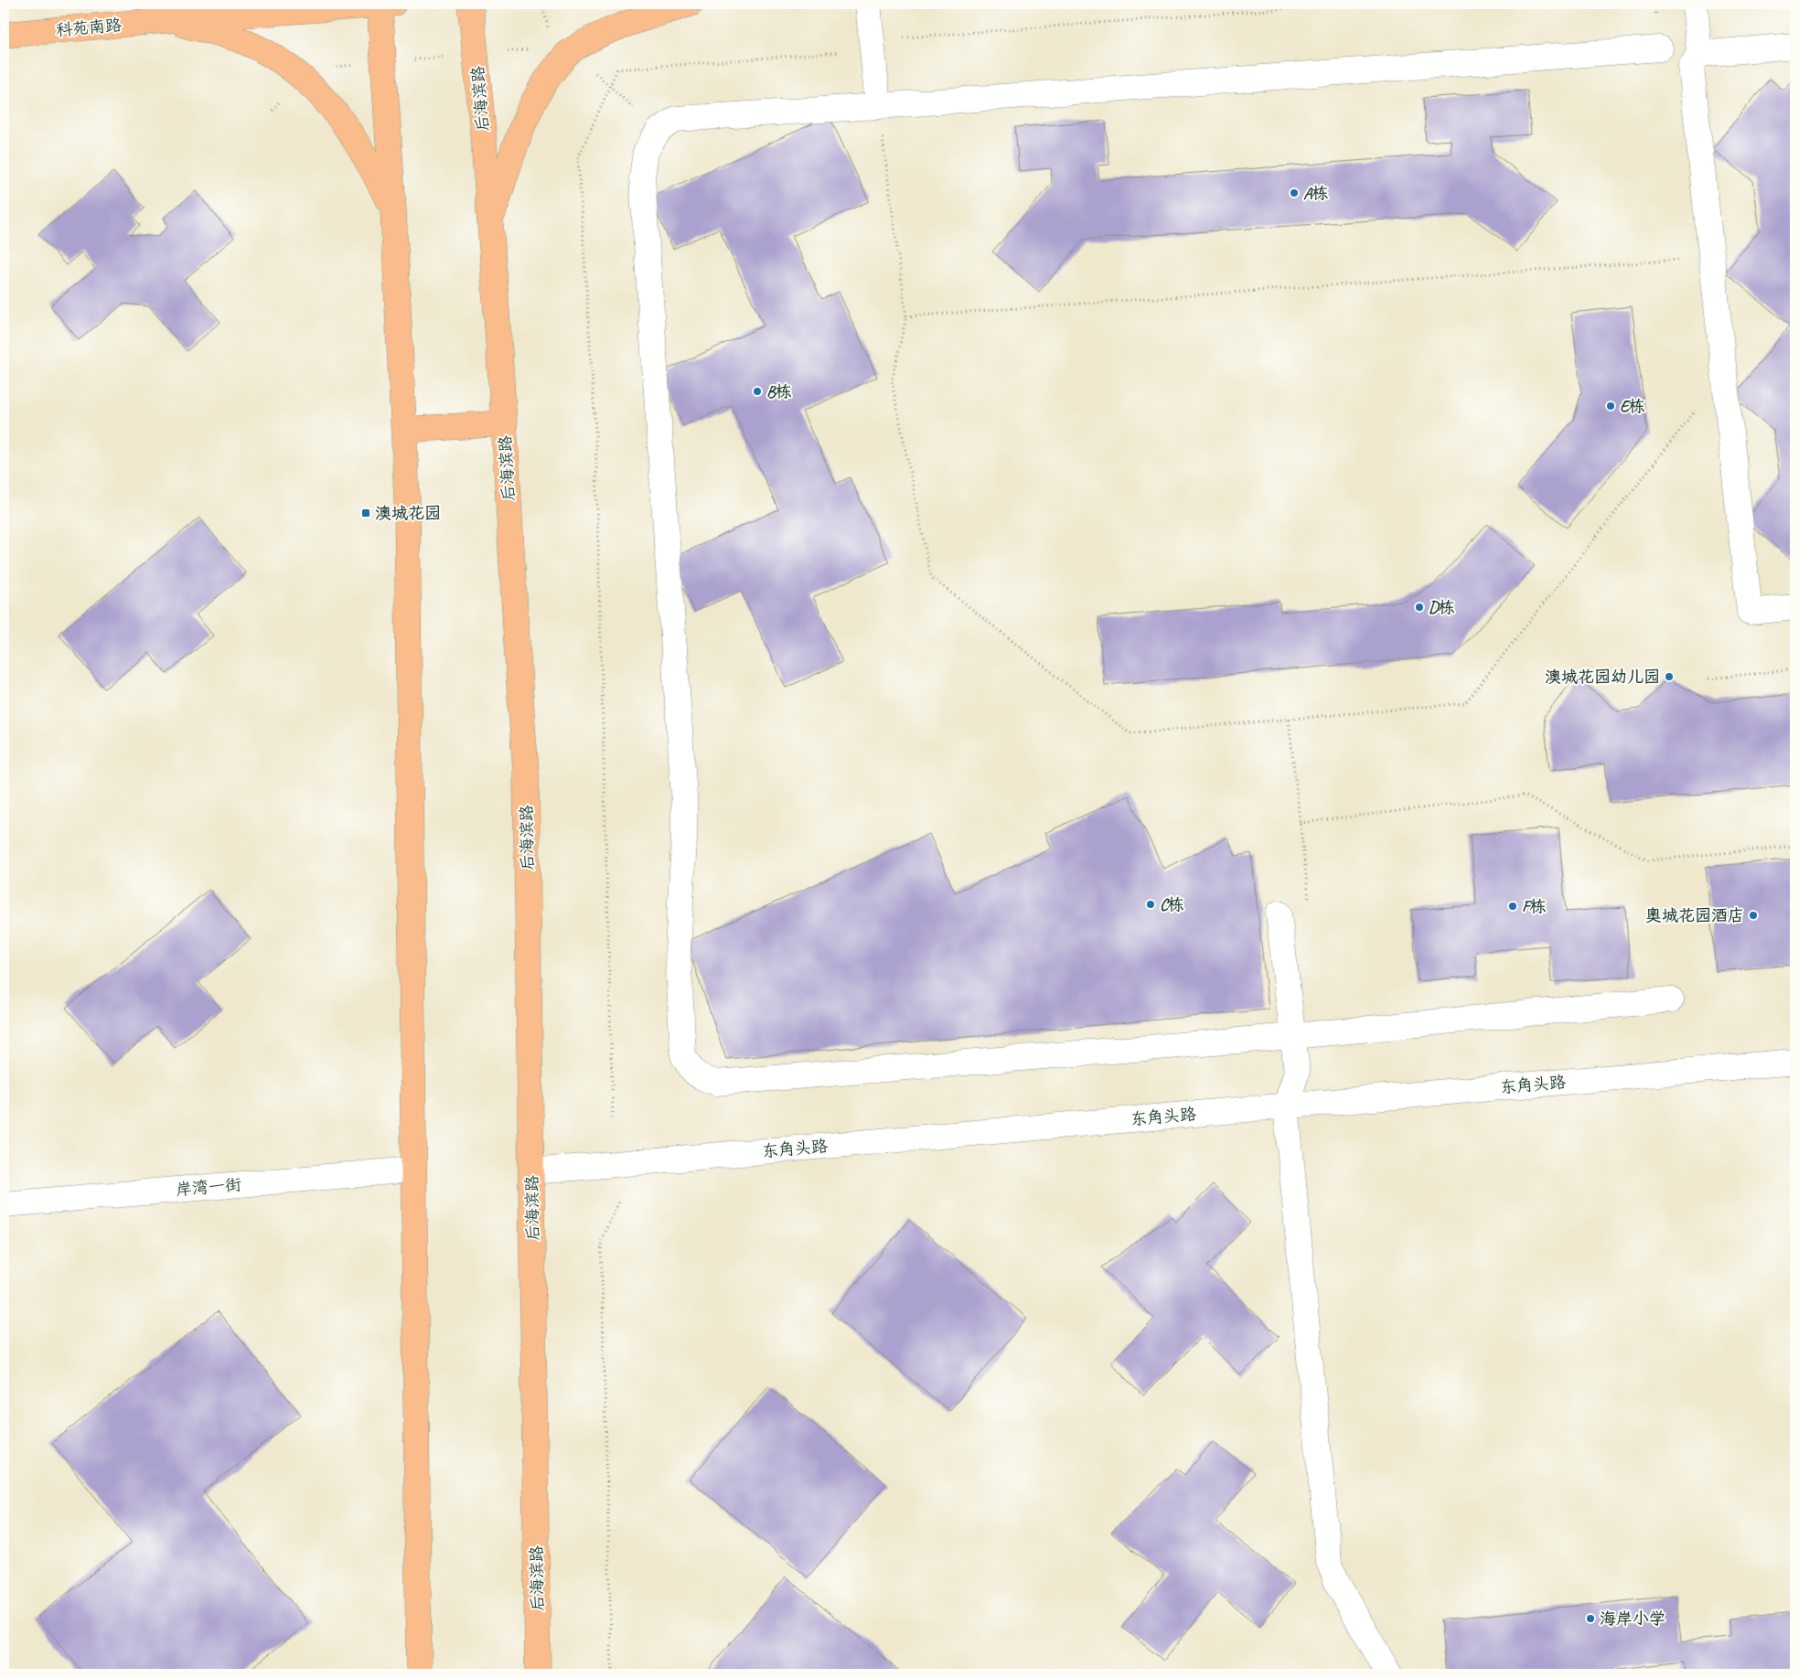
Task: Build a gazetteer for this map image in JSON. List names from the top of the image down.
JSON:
{
  "streets": {
    "main road": ["科苑南路", "后海滨路"],
    "street": ["东角头路", "岸湾一街"]
  },
  "crossings": [
    ["后海滨路", "东角头路"]
  ],
  "places": {
    "other": [
      "A栋",
      "B栋",
      "E栋",
      "D栋",
      "澳城花园幼儿园",
      "C栋",
      "F栋",
      "奥城花园酒店",
      "海岸小学"
    ],
    "transit": ["澳城花园"]
  }
}
